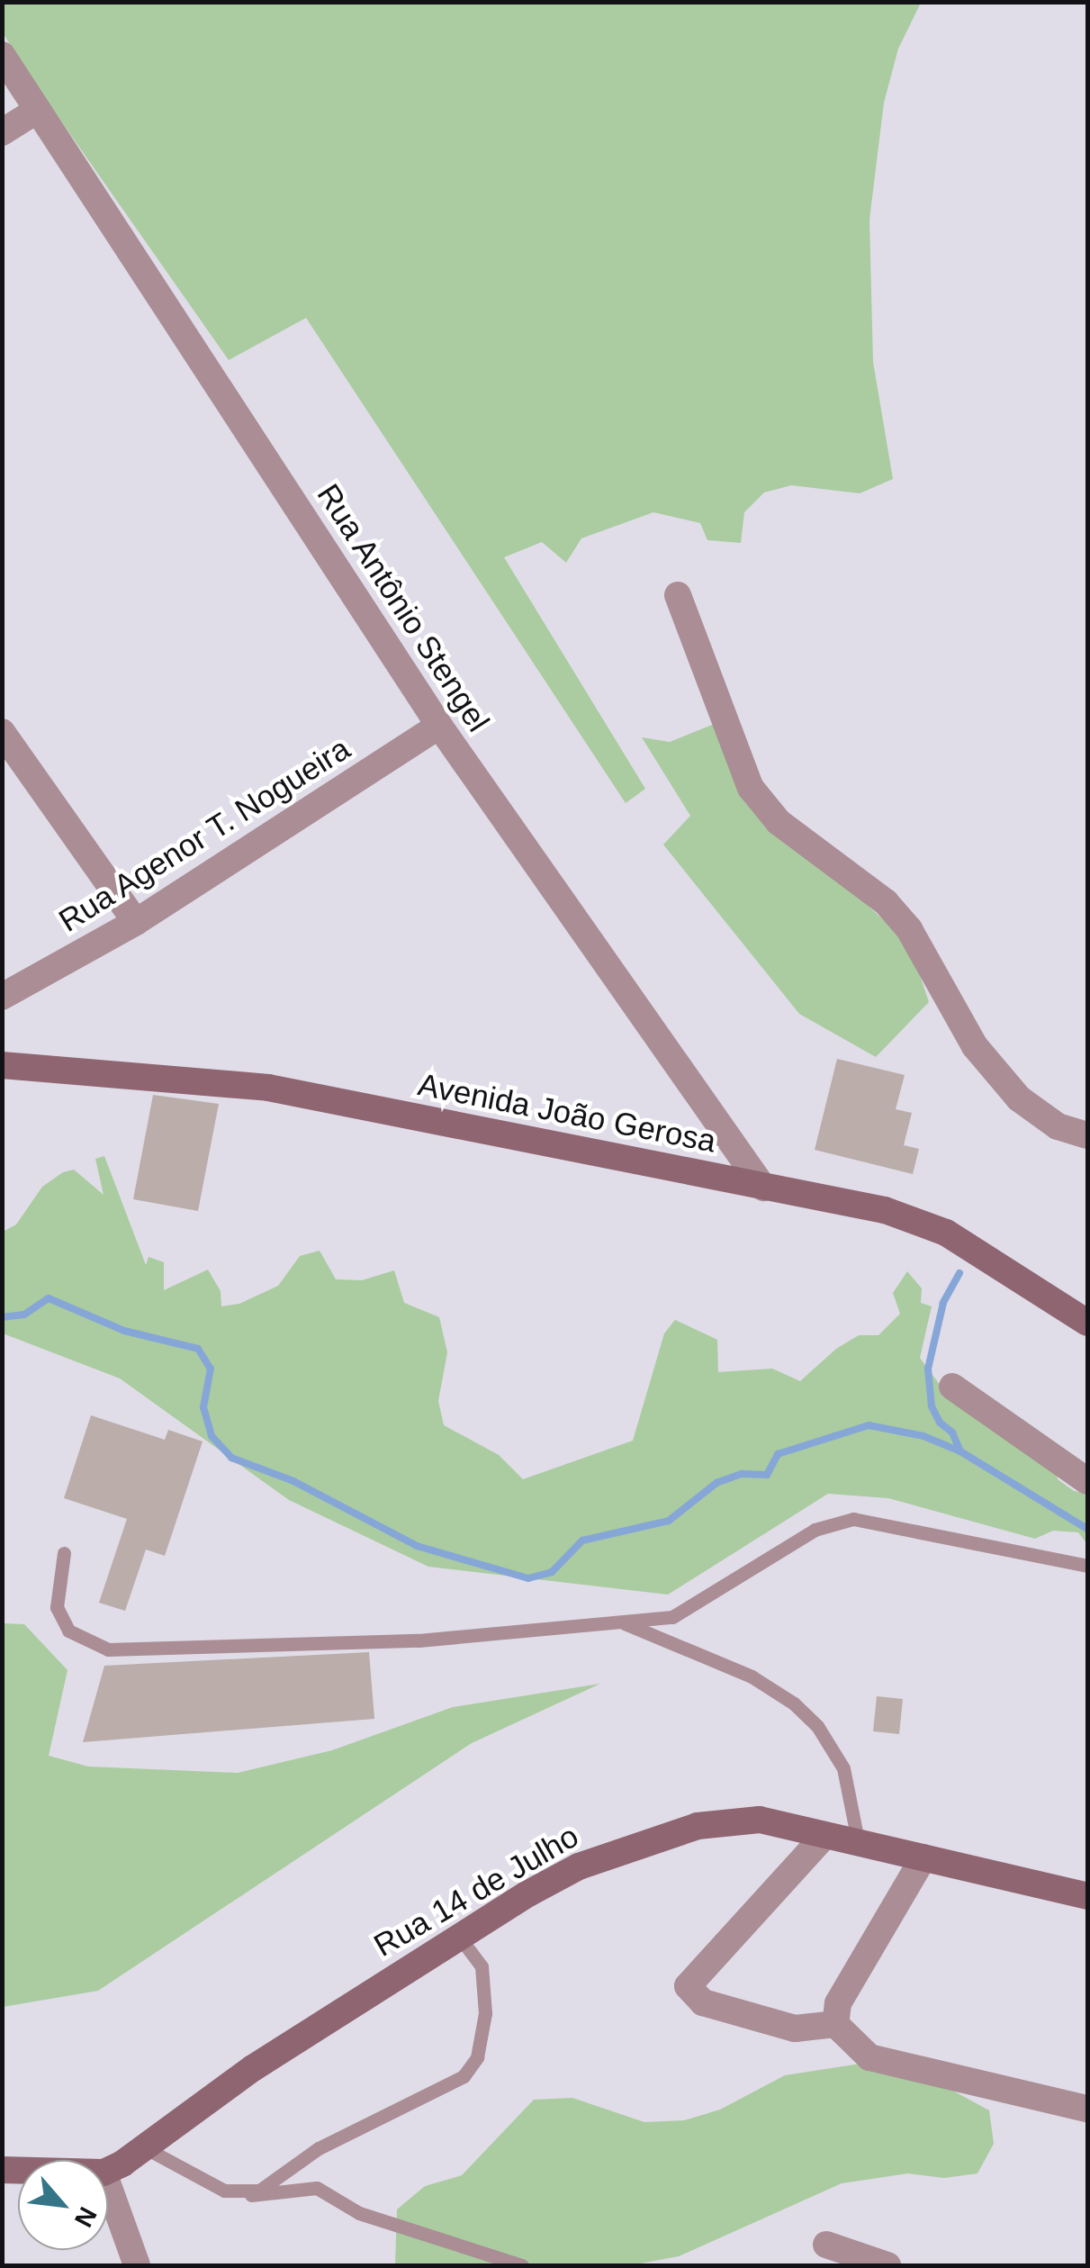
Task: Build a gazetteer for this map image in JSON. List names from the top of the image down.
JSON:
{
  "streets": {
    "street": [
      "Rua Antônio Stengel",
      "Rua Agenor T. Nogueira",
      "Avenida João Gerosa",
      "Rua 14 de Julho"
    ]
  },
  "crossings": [
    ["Rua Antônio Stengel", "Rua Agenor T. Nogueira"],
    ["Rua Antônio Stengel", "Avenida João Gerosa"]
  ],
  "north": "bottom right"
}
